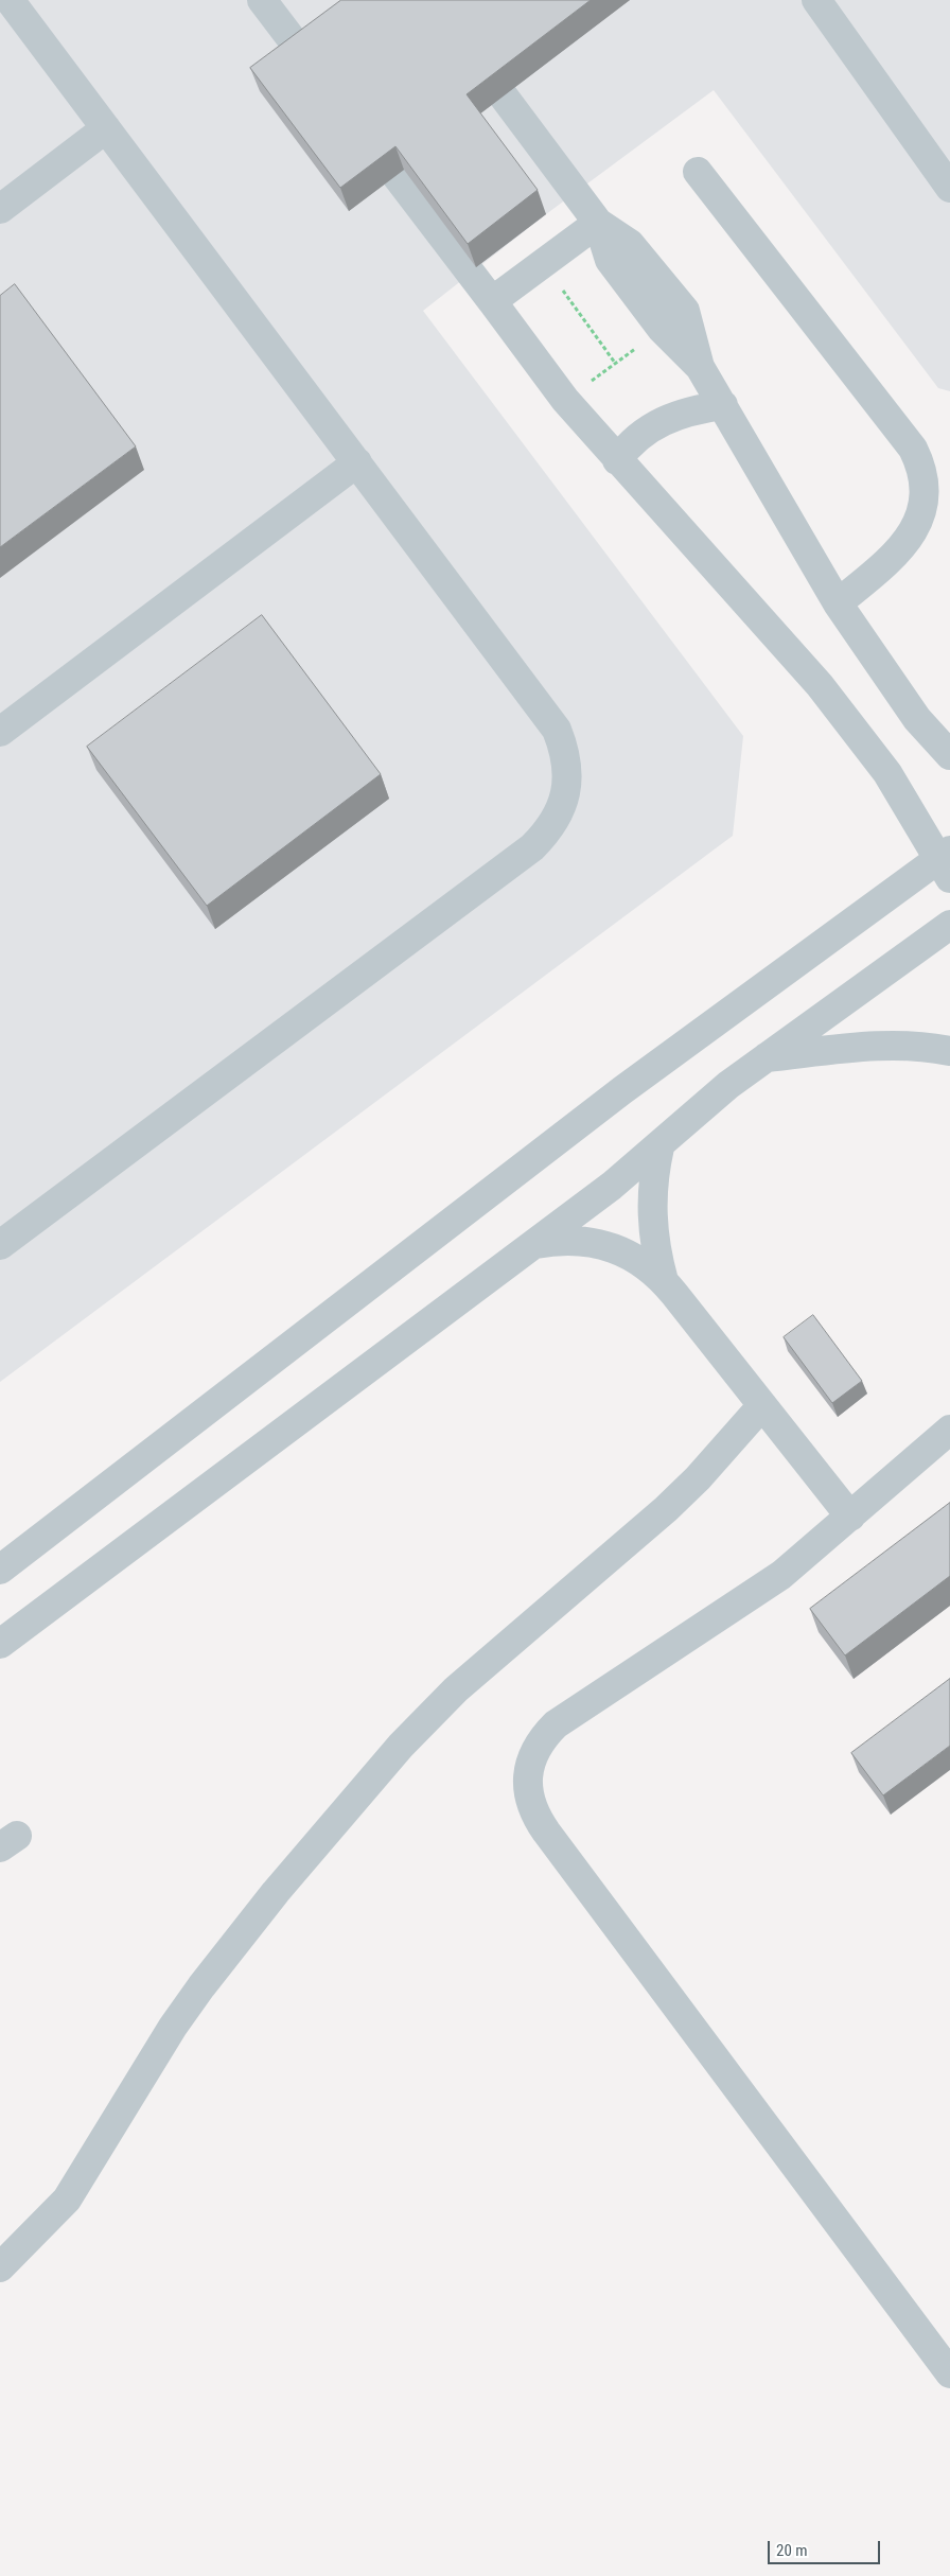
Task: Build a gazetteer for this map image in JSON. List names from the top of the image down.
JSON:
{
  "scale_bar": "20 m"
}
